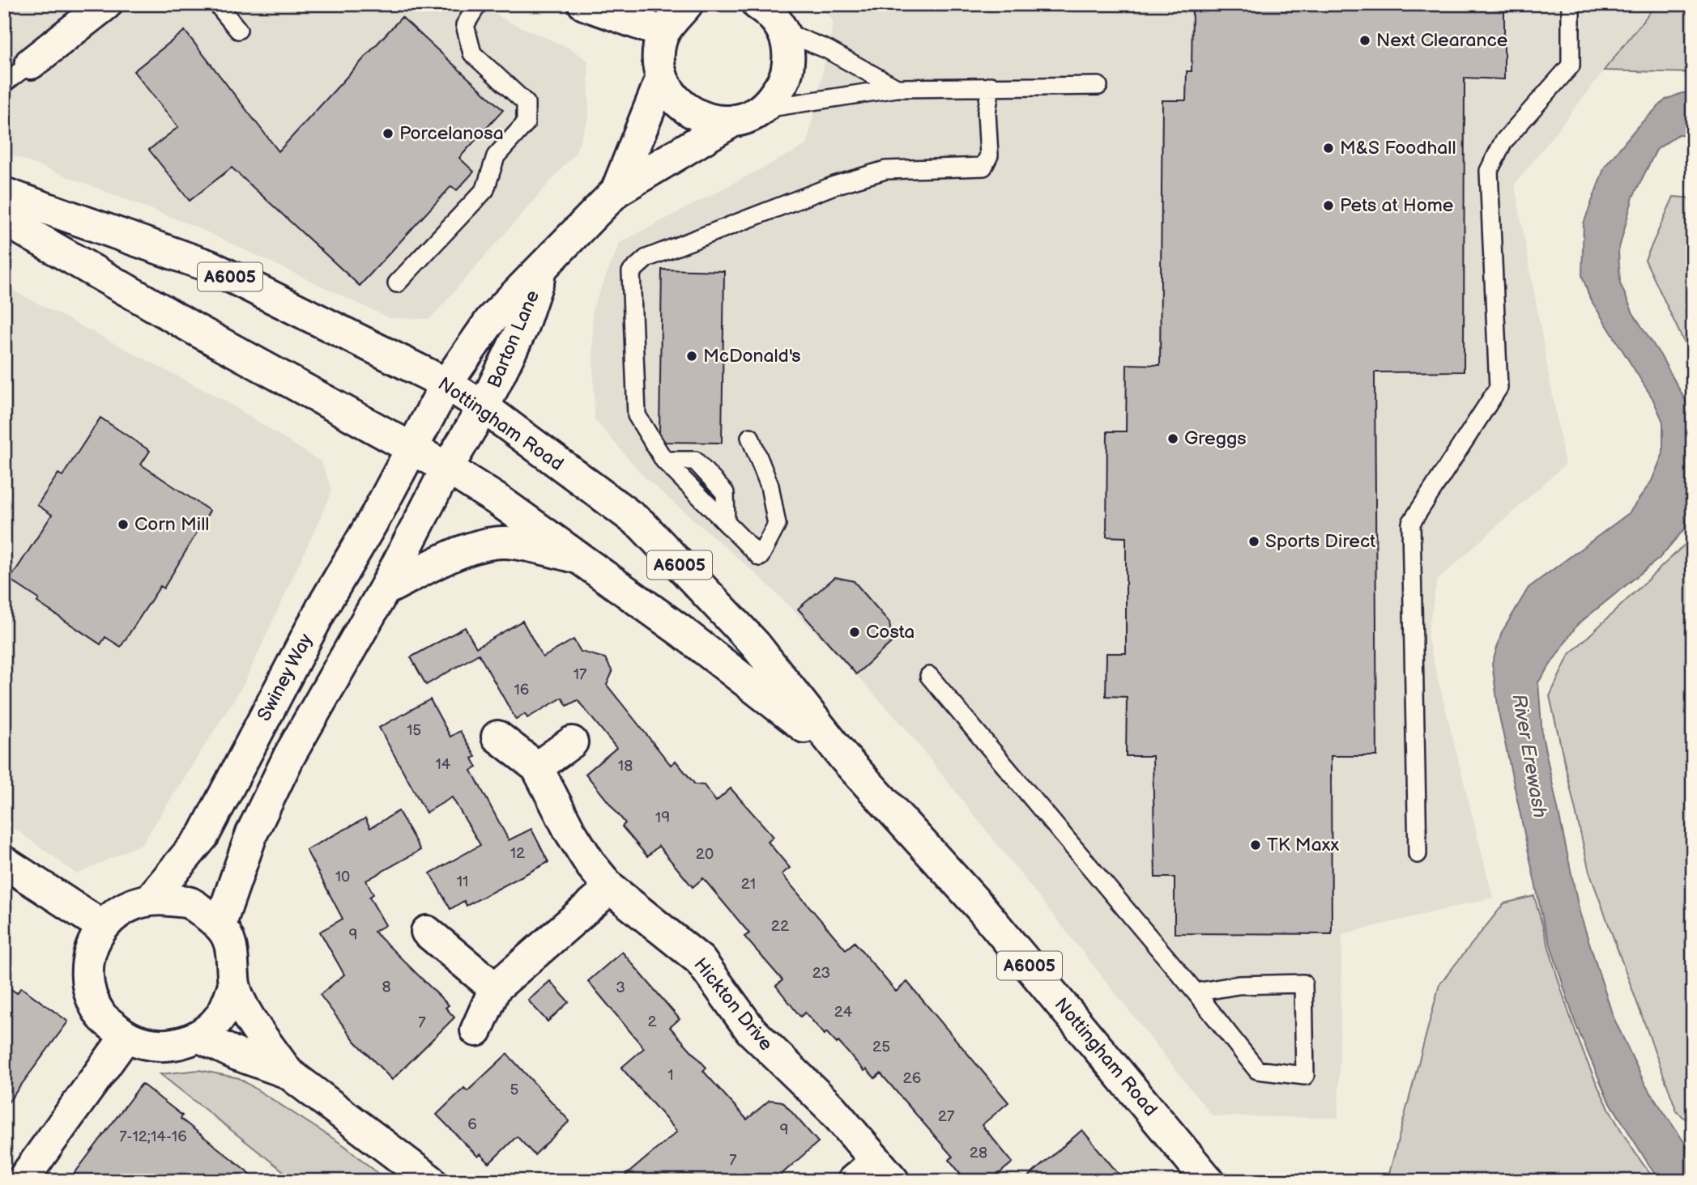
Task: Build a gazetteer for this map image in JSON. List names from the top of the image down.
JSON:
{
  "streets": {
    "street": [
      "A6005",
      "Barton Lane",
      "Nottingham Road",
      "Swiney Way",
      "Hickton Drive"
    ]
  },
  "crossings": [
    ["Barton Lane", "Nottingham Road"],
    ["Barton Lane", "Swiney Way"],
    ["Nottingham Road", "Swiney Way"]
  ],
  "water": ["River Erewash"],
  "places": [
    "Next Clearance",
    "Porcelanosa",
    "M&S Foodhall",
    "Pets at Home",
    "McDonald's",
    "Greggs",
    "Corn Mill",
    "Sports Direct",
    "Costa",
    "TK Maxx"
  ],
  "house_numbers": [
    "17",
    "16",
    "15",
    "14",
    "18",
    "19",
    "12",
    "20",
    "10",
    "11",
    "21",
    "22",
    "9",
    "23",
    "8",
    "3",
    "24",
    "2",
    "7",
    "25",
    "1",
    "26",
    "5",
    "27",
    "6",
    "9",
    "7-12;14-16",
    "28",
    "7"
  ]
}
